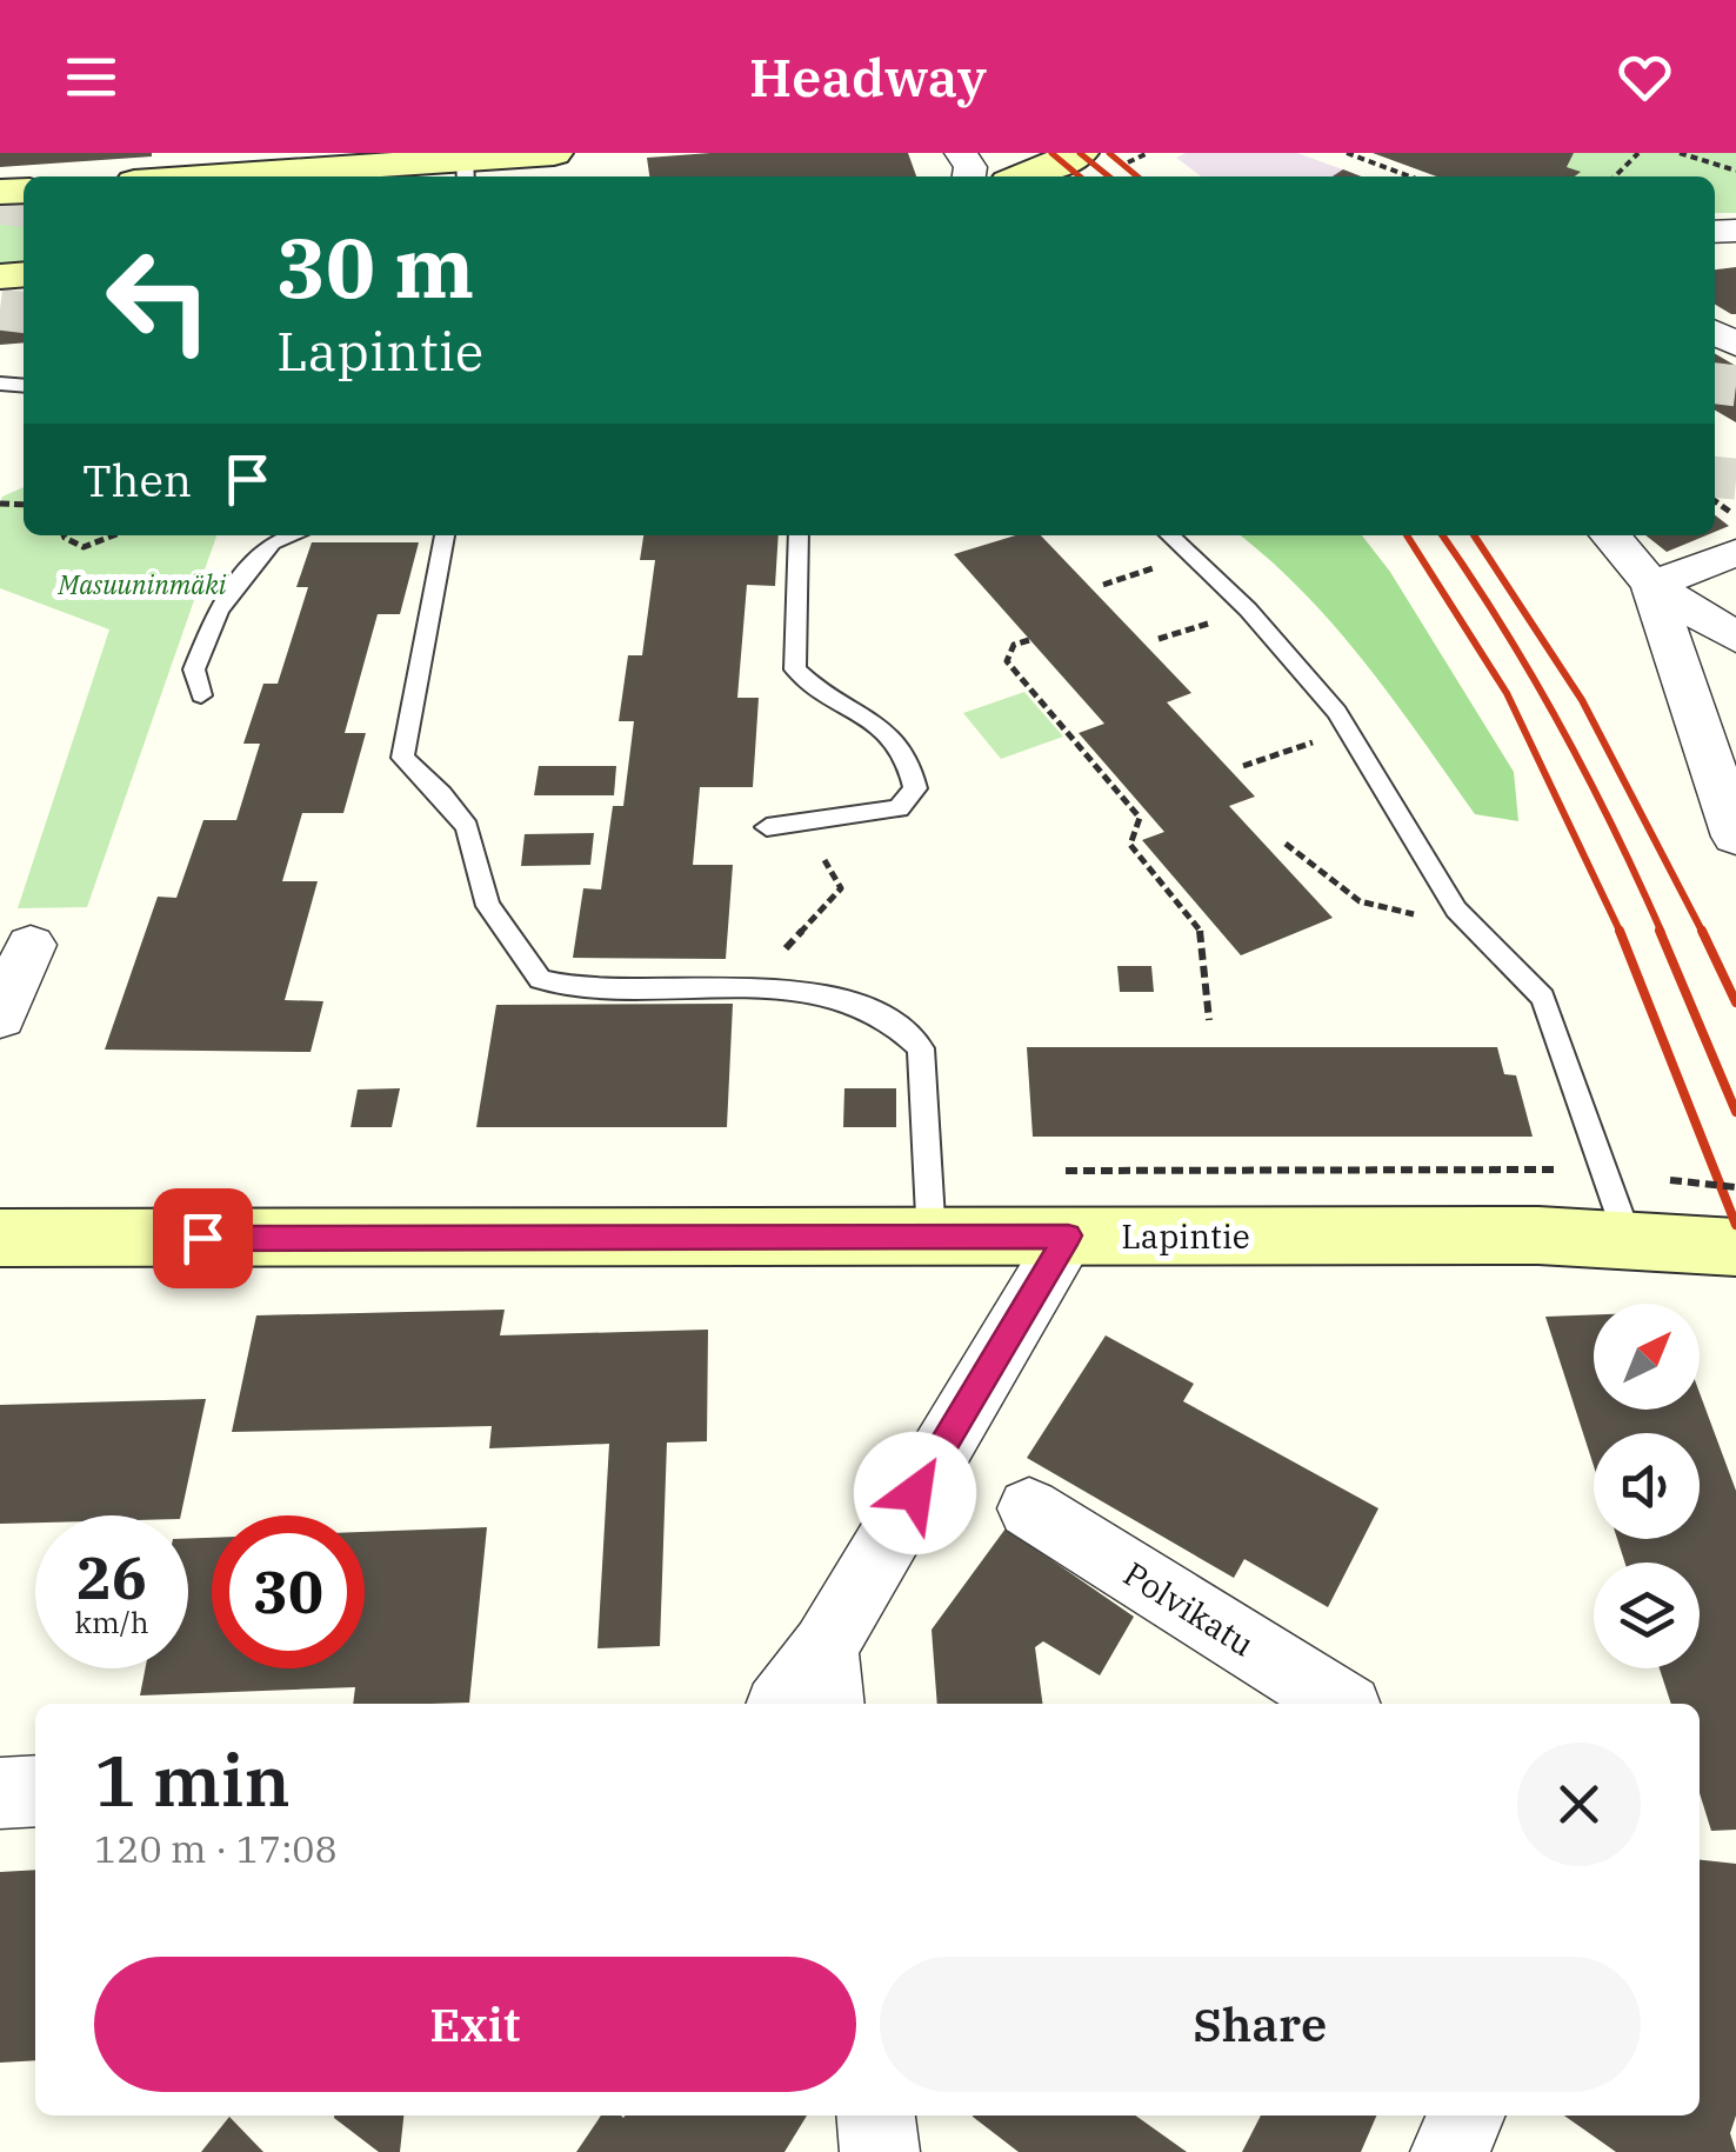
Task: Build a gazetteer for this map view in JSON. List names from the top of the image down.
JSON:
{
  "streets": {
    "main road": ["Lapintie"],
    "street": ["Polvikatu"]
  },
  "parks": ["Masuuninmäki"],
  "north": "top right",
  "page": {
    "header": "Headway",
    "turn": ["30 m", "Lapintie"],
    "then": "Then",
    "speed": "26 km/h",
    "limit": "30",
    "heading": ["1 min", "120 m · 17:08"],
    "buttons": ["Exit", "Share"]
  }
}
